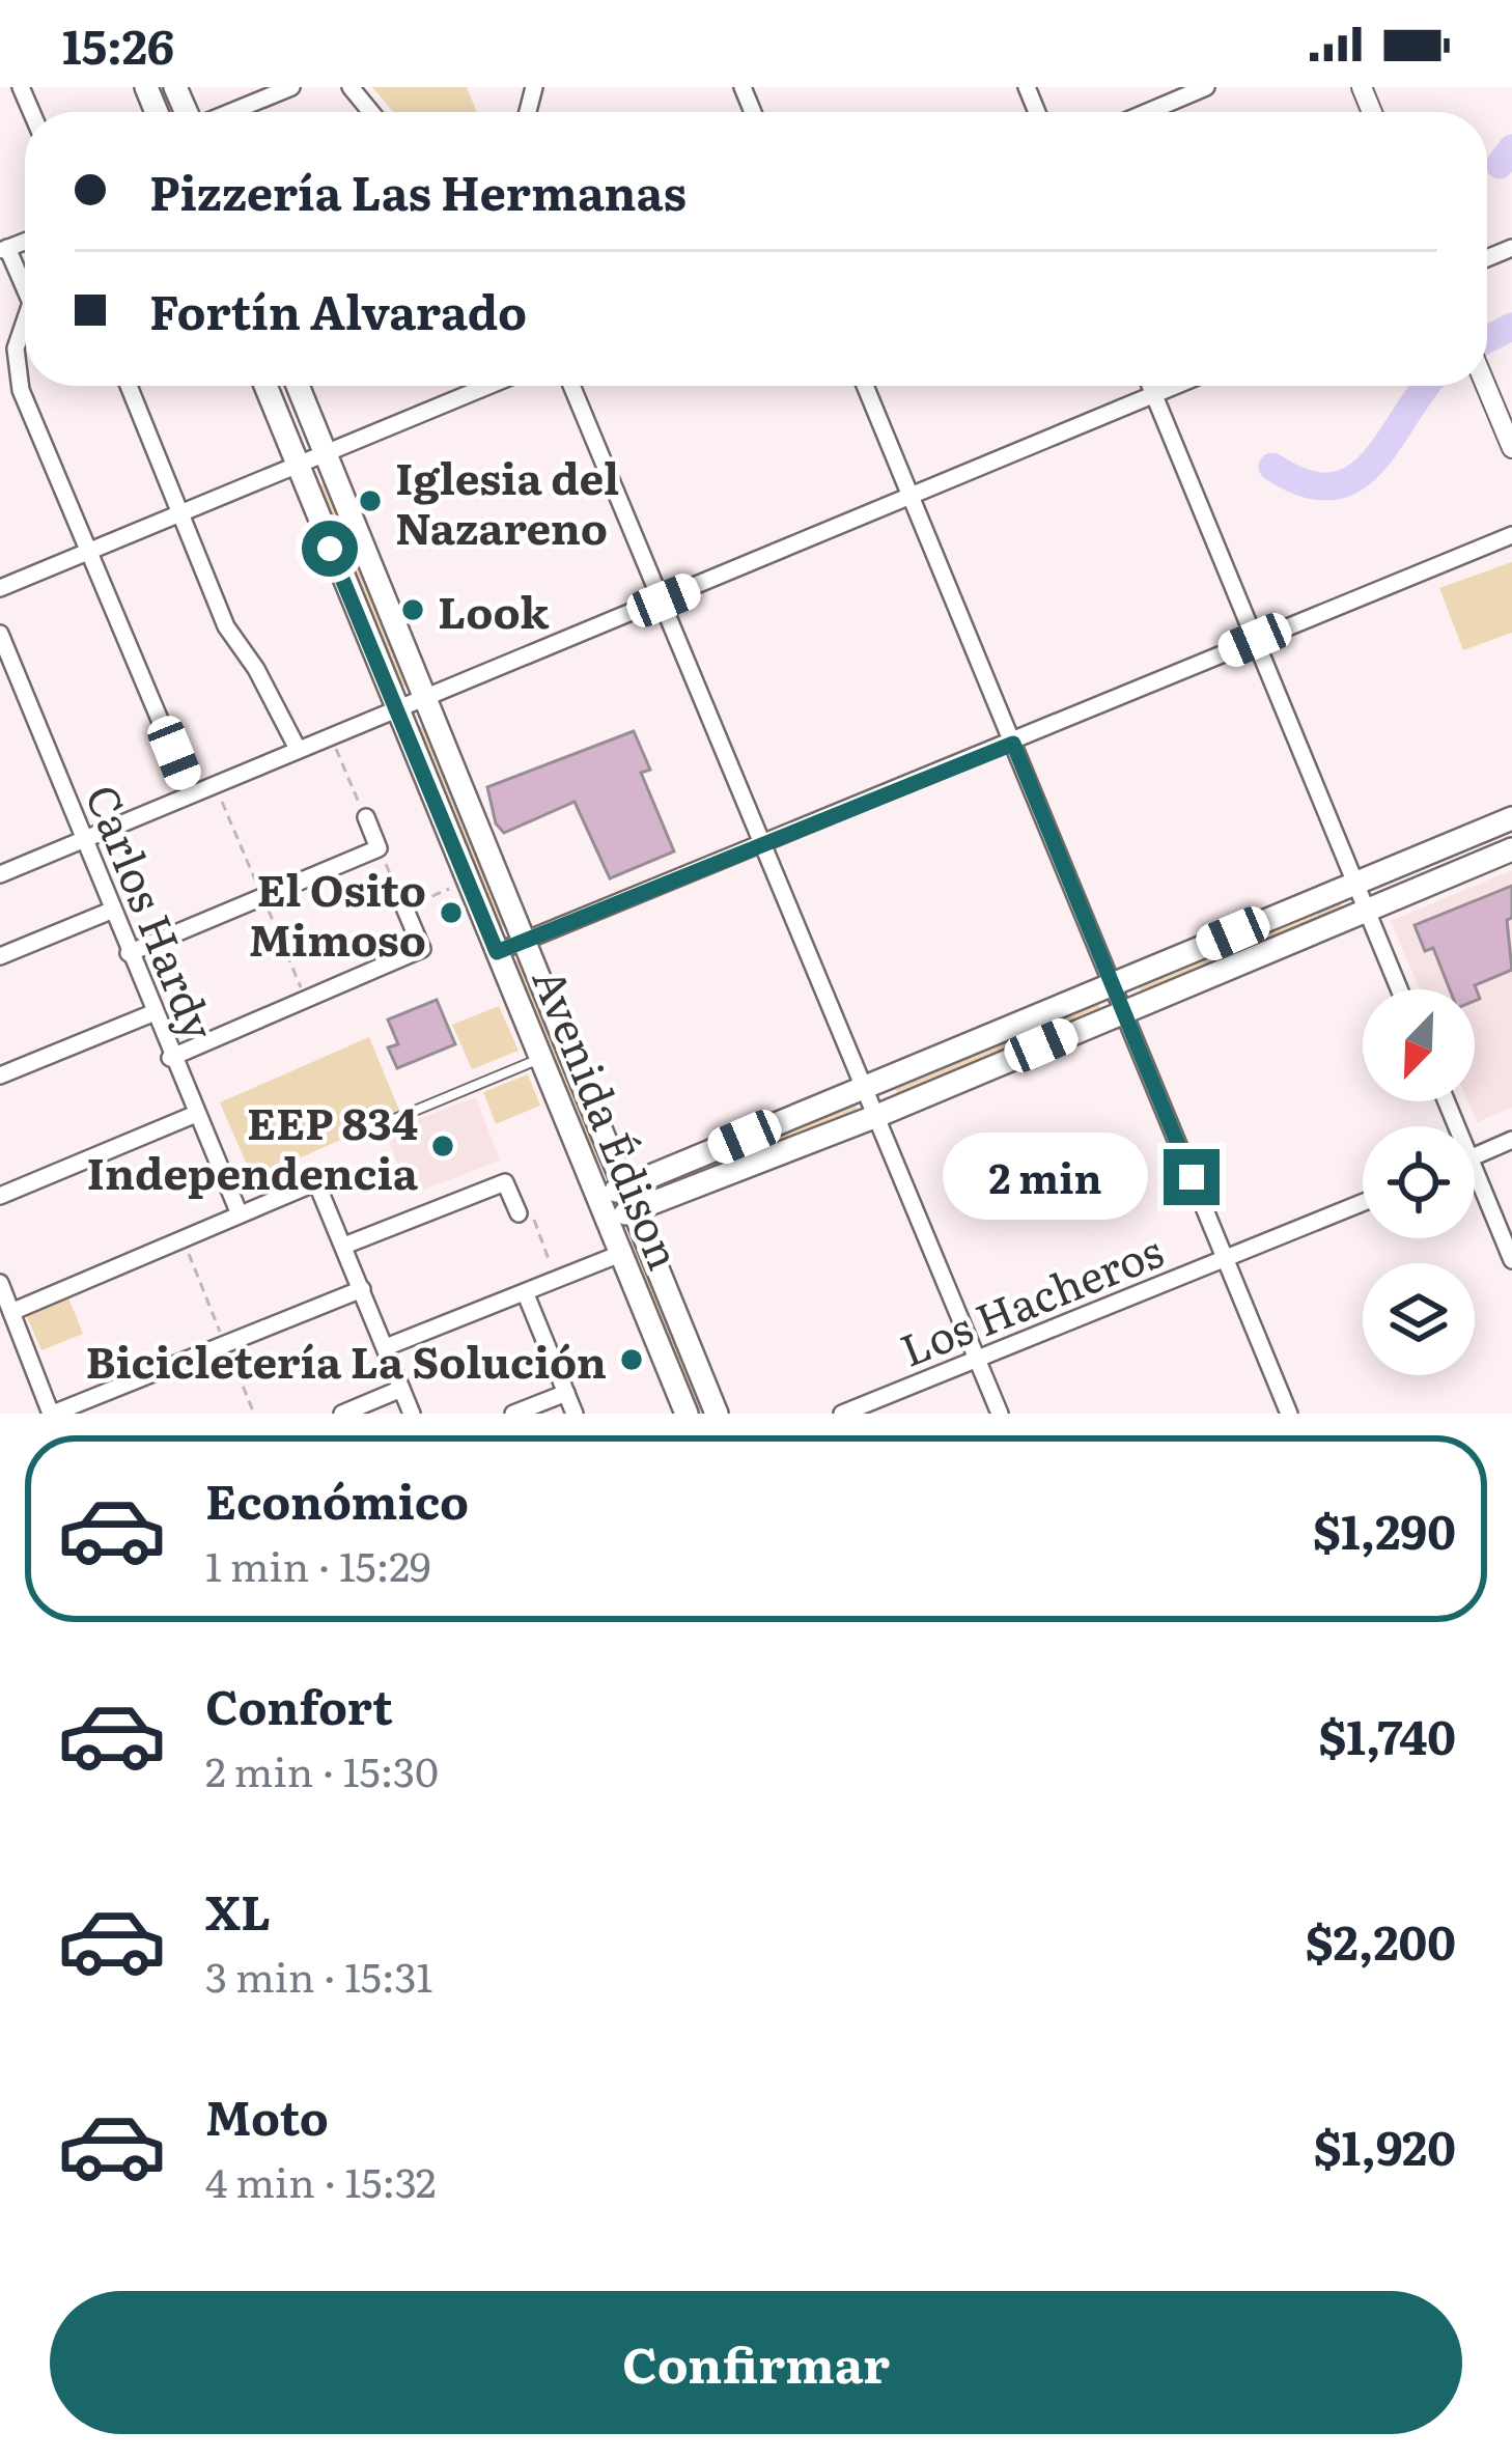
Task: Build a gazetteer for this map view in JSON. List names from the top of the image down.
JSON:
{
  "streets": {
    "main road": ["Avenida Édison"],
    "street": ["Carlos Hardy", "Los Hacheros"]
  },
  "places": [
    "Iglesia del Nazareno",
    "Look",
    "El Osito Mimoso",
    "EEP 834 Independencia",
    "Bicicletería La Solución"
  ],
  "north": "bottom left",
  "page": {
    "status": "15:26",
    "banner": ["Pizzería Las Hermanas", "Fortín Alvarado"],
    "bubble": "2 min",
    "list": [
      {
        "name": "Económico",
        "note": "1 min · 15:29",
        "value": "$1,290"
      },
      {
        "name": "Confort",
        "note": "2 min · 15:30",
        "value": "$1,740"
      },
      {
        "name": "XL",
        "note": "3 min · 15:31",
        "value": "$2,200"
      },
      {
        "name": "Moto",
        "note": "4 min · 15:32",
        "value": "$1,920"
      }
    ],
    "buttons": "Confirmar"
  }
}
